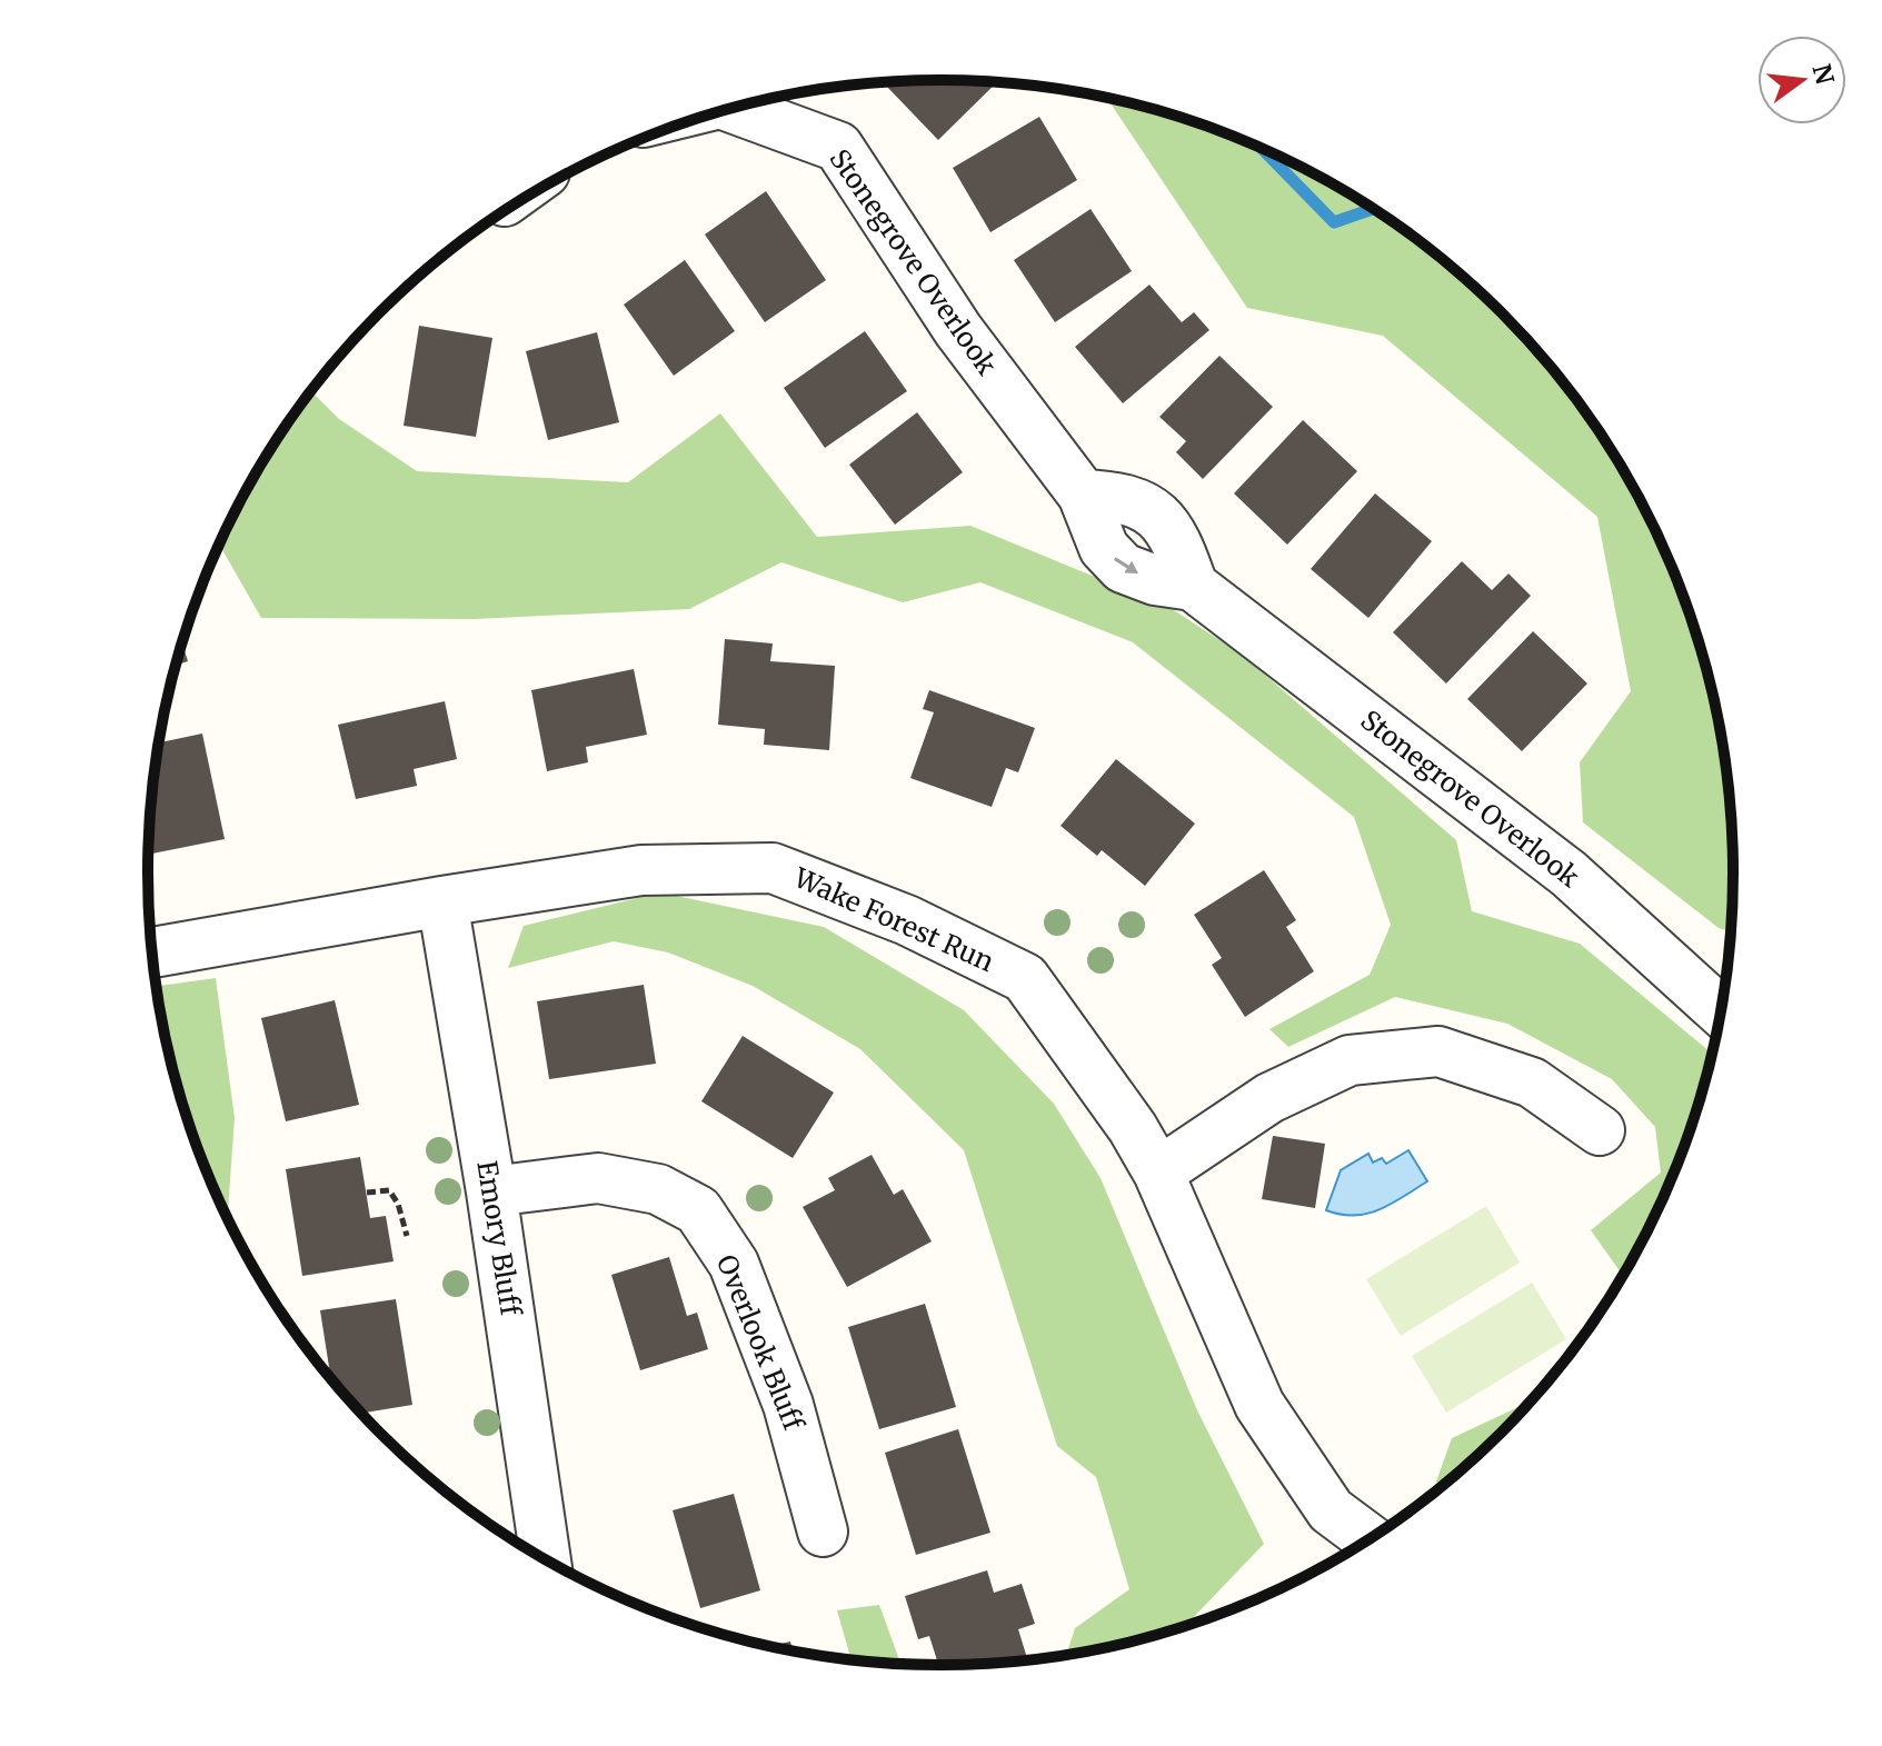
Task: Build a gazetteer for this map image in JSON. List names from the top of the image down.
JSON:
{
  "streets": {
    "street": [
      "Stonegrove Overlook",
      "Wake Forest Run",
      "Emory Bluff",
      "Overlook Bluff"
    ]
  },
  "crossings": [
    ["Wake Forest Run", "Emory Bluff"],
    ["Emory Bluff", "Overlook Bluff"]
  ],
  "north": "right"
}
